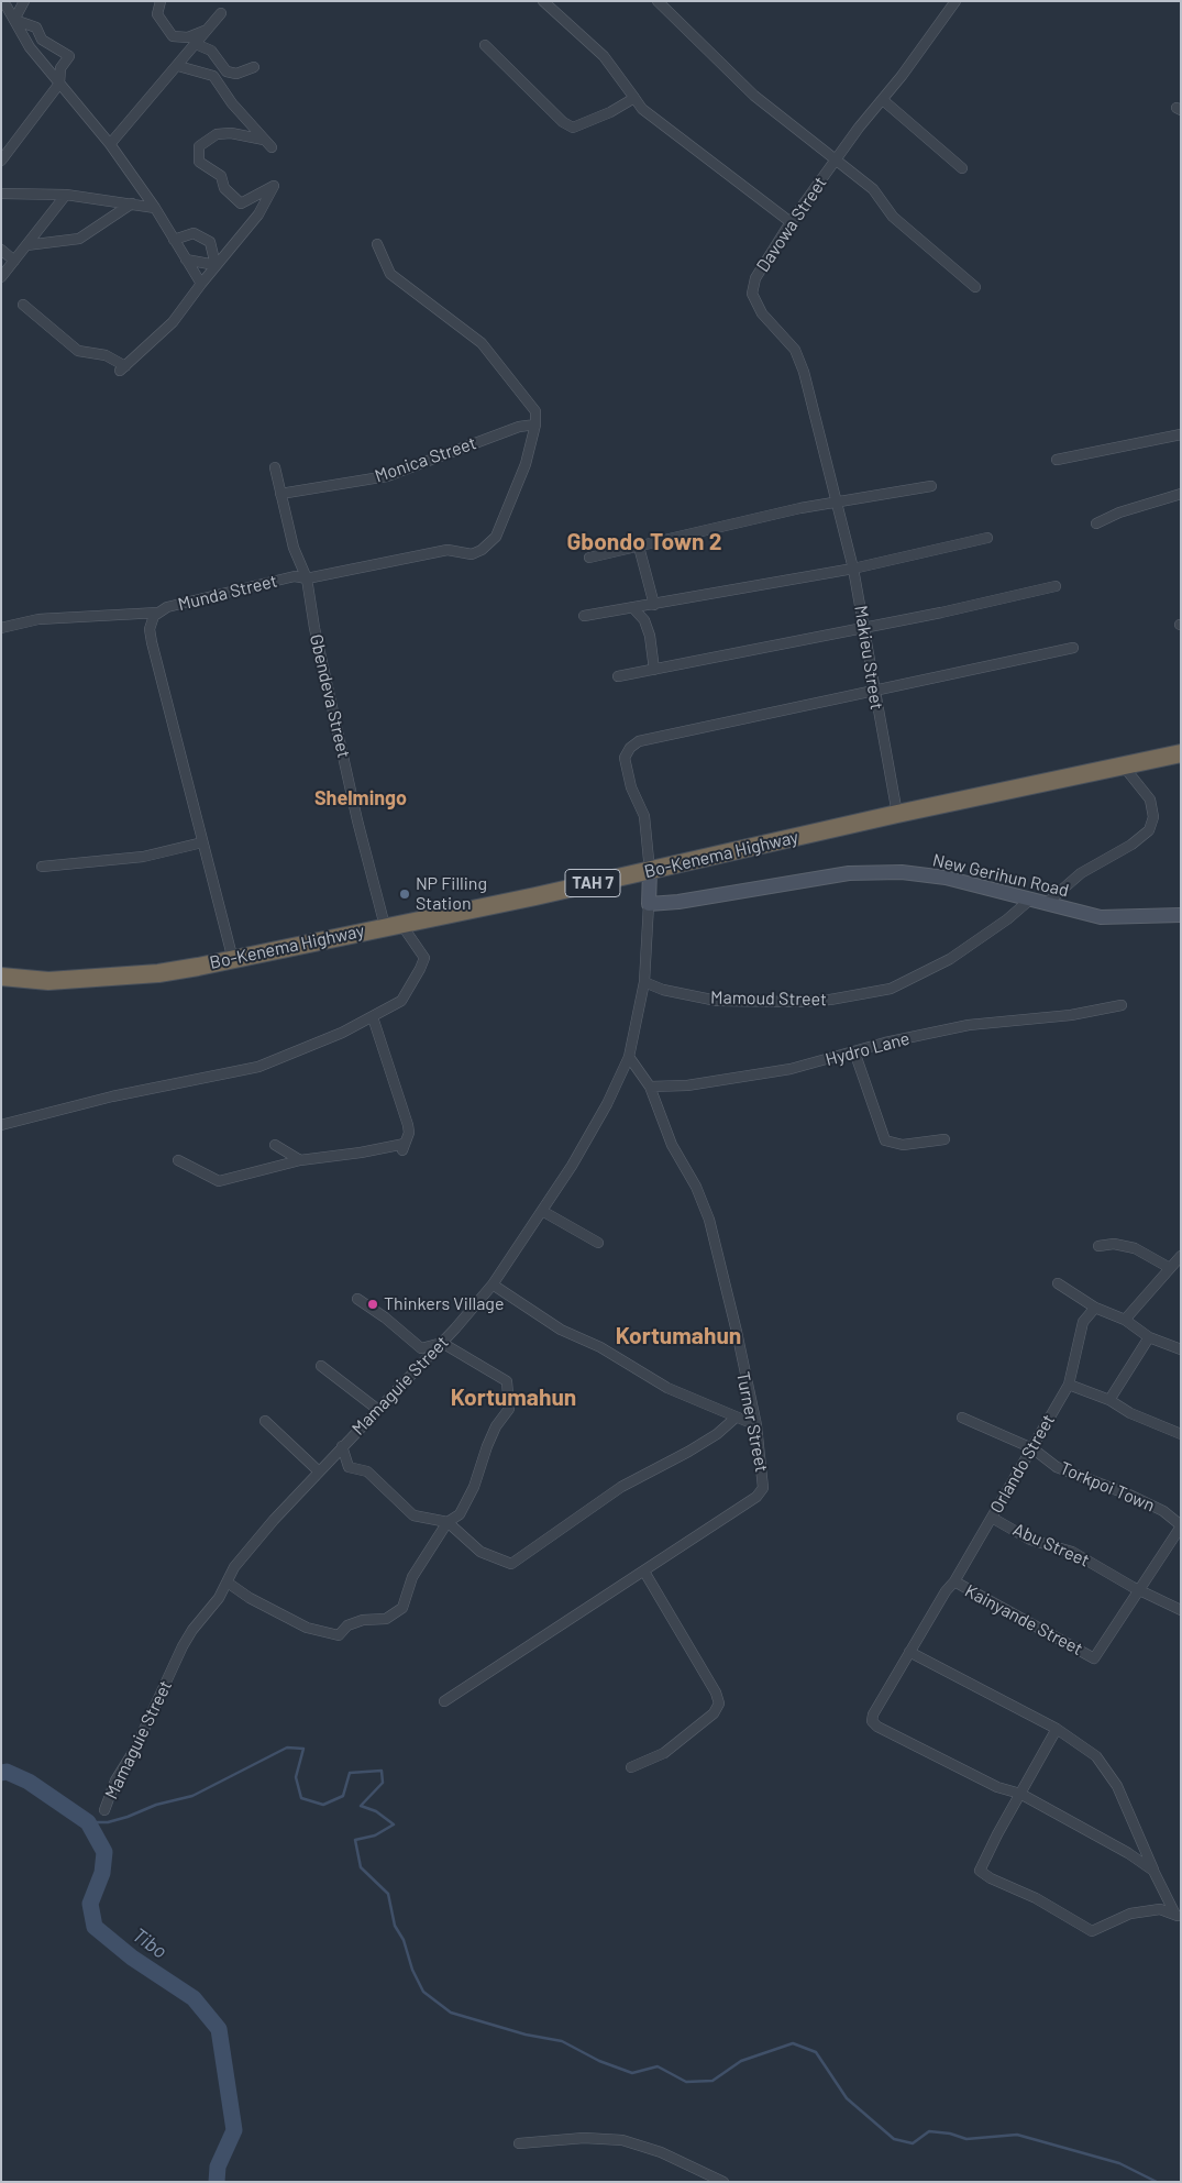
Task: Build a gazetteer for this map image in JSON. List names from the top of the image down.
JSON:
{
  "streets": {
    "highway": ["Bo-Kenema Highway", "TAH 7"],
    "street": [
      "Davowa Street",
      "Monica Street",
      "Munda Street",
      "Makieu Street",
      "Gbendeva Street",
      "New Gerihun Road",
      "Mamoud Street",
      "Hydro Lane",
      "Mamaguie Street",
      "Turner Street",
      "Orlando Street",
      "Torkpoi Town",
      "Abu Street",
      "Kainyande Street"
    ]
  },
  "crossings": [
    ["Davowa Street", "Makieu Street"],
    ["Monica Street", "Munda Street"],
    ["Monica Street", "Gbendeva Street"],
    ["Munda Street", "Gbendeva Street"],
    ["Munda Street", "Bo-Kenema Highway"],
    ["Makieu Street", "Bo-Kenema Highway"],
    ["Gbendeva Street", "Bo-Kenema Highway"],
    ["New Gerihun Road", "Mamoud Street"],
    ["New Gerihun Road", "Mamaguie Street"],
    ["Mamoud Street", "Mamaguie Street"],
    ["Hydro Lane", "Turner Street"],
    ["Orlando Street", "Torkpoi Town"],
    ["Orlando Street", "Abu Street"],
    ["Orlando Street", "Kainyande Street"],
    ["Abu Street", "Kainyande Street"]
  ],
  "districts": [
    "Gbondo Town 2",
    "Shelmingo",
    "Kortumahun",
    "Kortumahun"
  ],
  "water": ["Tibo"],
  "places": ["NP Filling Station", "Thinkers Village"]
}
